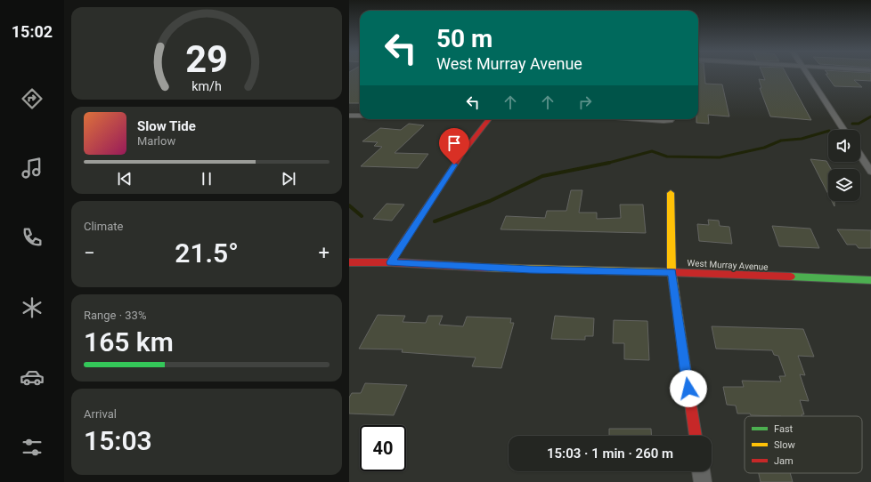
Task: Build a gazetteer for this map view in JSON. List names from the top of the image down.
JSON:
{
  "streets": {
    "street": ["West Murray Avenue"]
  },
  "legend": ["Fast", "Slow", "Jam"],
  "page": {
    "tabs": "15:02",
    "turn": ["50 m", "West Murray Avenue"],
    "song": ["Slow Tide", "Marlow"],
    "tile": [
      "Climate",
      ["Range · 33%", "165 km"],
      ["Arrival", "15:03"]
    ],
    "heat": ["−", "21.5°", "+"],
    "limit": "40",
    "trip": "15:03 · 1 min · 260 m",
    "gauge": ["29", "km/h"]
  }
}
